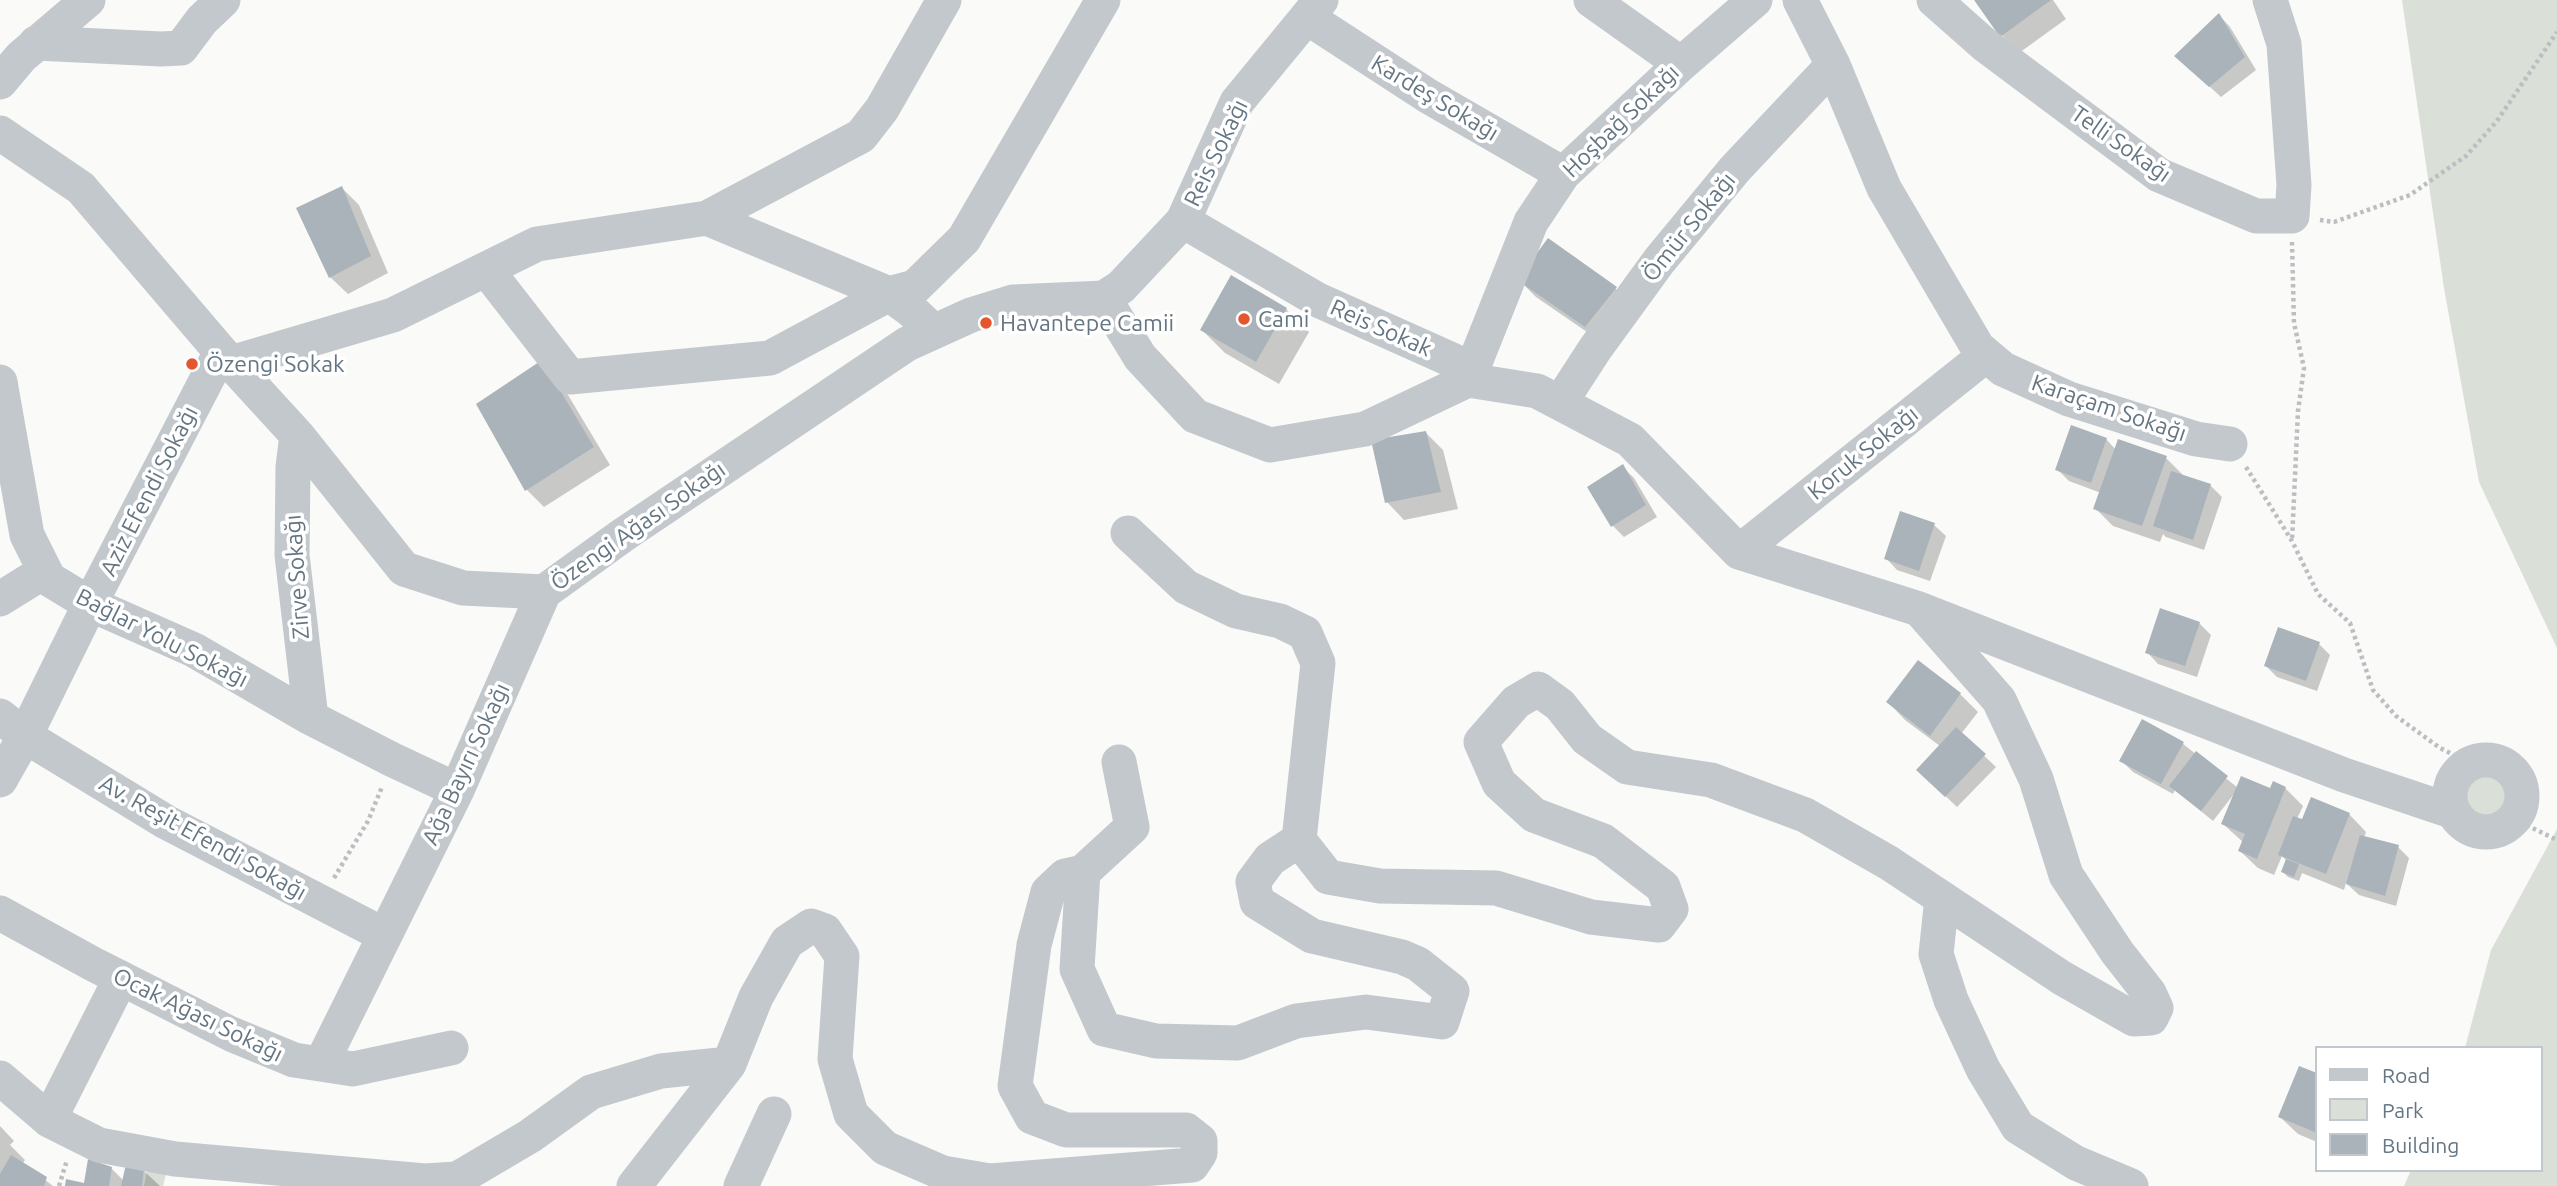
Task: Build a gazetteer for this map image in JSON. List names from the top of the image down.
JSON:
{
  "streets": {
    "street": [
      "Kardeş Sokağı",
      "Hoşbağ Sokağı",
      "Telli Sokağı",
      "Reis Sokağı",
      "Ömür Sokağı",
      "Reis Sokak",
      "Karaçam Sokağı",
      "Koruk Sokağı",
      "Aziz Efendi Sokağı",
      "Özengi Ağası Sokağı",
      "Zirve Sokağı",
      "Bağlar Yolu Sokağı",
      "Ağa Bayırı Sokağı",
      "Av. Reşit Efendi Sokağı",
      "Ocak Ağası Sokağı"
    ]
  },
  "crossings": [
    ["Kardeş Sokağı", "Hoşbağ Sokağı"],
    ["Kardeş Sokağı", "Reis Sokağı"],
    ["Hoşbağ Sokağı", "Reis Sokak"],
    ["Reis Sokağı", "Reis Sokak"],
    ["Reis Sokağı", "Özengi Ağası Sokağı"],
    ["Ömür Sokağı", "Reis Sokak"],
    ["Ömür Sokağı", "Karaçam Sokağı"],
    ["Reis Sokak", "Koruk Sokağı"],
    ["Karaçam Sokağı", "Koruk Sokağı"],
    ["Aziz Efendi Sokağı", "Özengi Ağası Sokağı"],
    ["Aziz Efendi Sokağı", "Bağlar Yolu Sokağı"],
    ["Aziz Efendi Sokağı", "Av. Reşit Efendi Sokağı"],
    ["Özengi Ağası Sokağı", "Zirve Sokağı"],
    ["Özengi Ağası Sokağı", "Ağa Bayırı Sokağı"],
    ["Zirve Sokağı", "Bağlar Yolu Sokağı"],
    ["Bağlar Yolu Sokağı", "Ağa Bayırı Sokağı"],
    ["Ağa Bayırı Sokağı", "Av. Reşit Efendi Sokağı"],
    ["Ağa Bayırı Sokağı", "Ocak Ağası Sokağı"]
  ],
  "places": ["Cami", "Havantepe Camii", "Özengi Sokak"],
  "legend": ["Road", "Park", "Building"]
}
